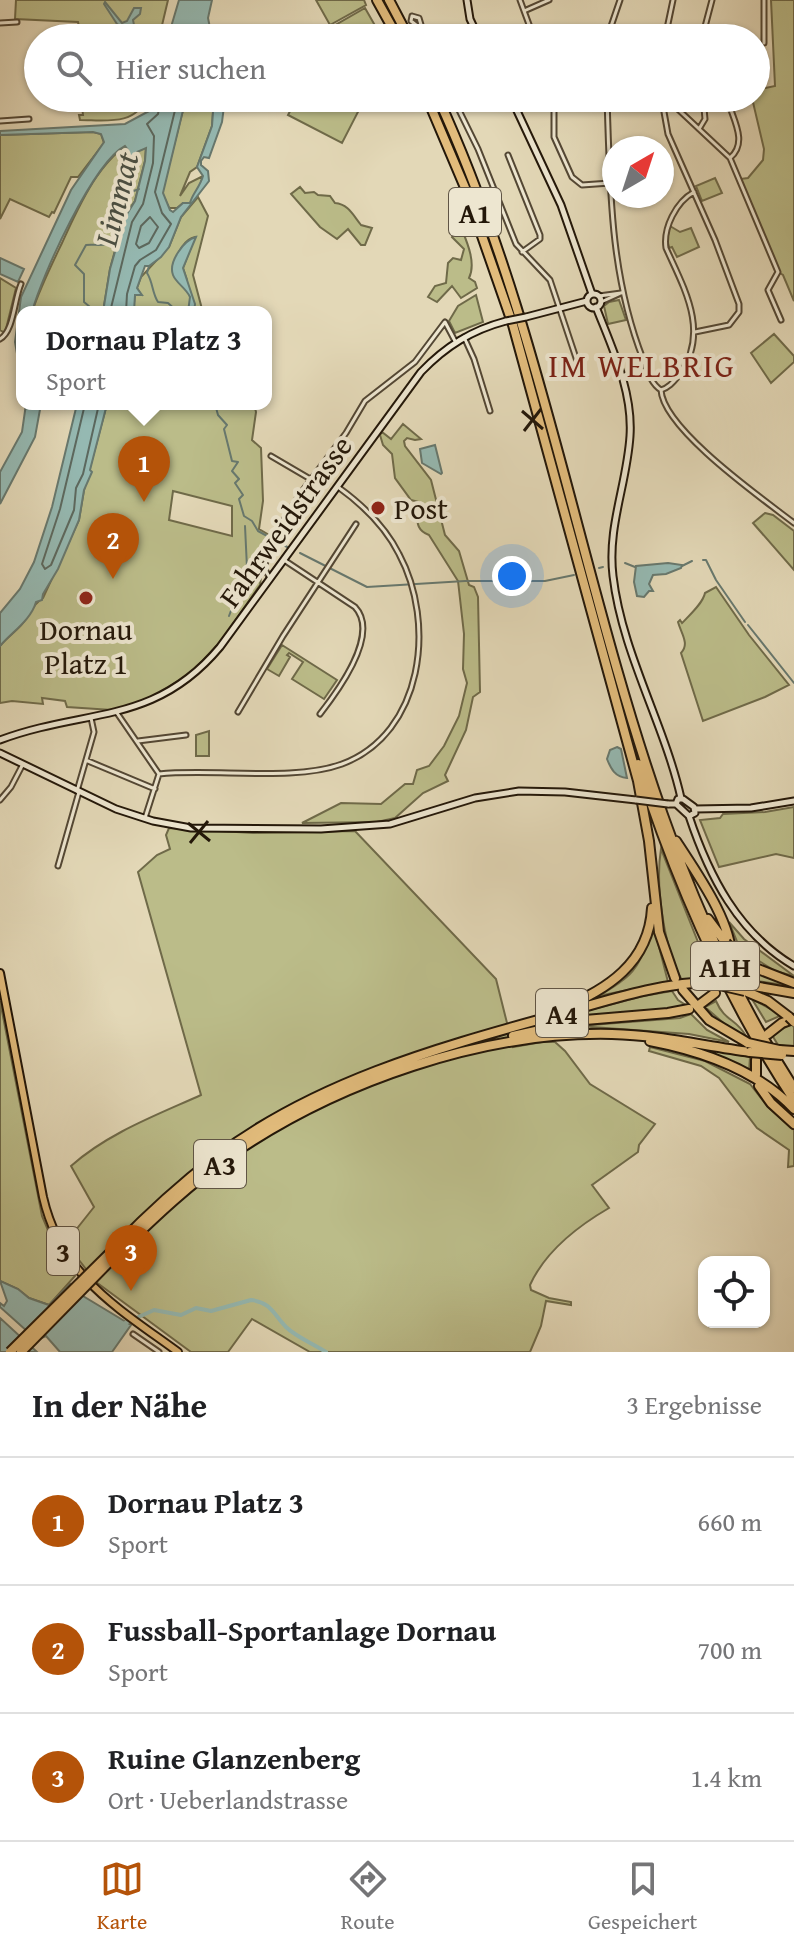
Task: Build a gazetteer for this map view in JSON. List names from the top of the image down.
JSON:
{
  "streets": {
    "highway": [
      "A1",
      "A1H",
      "A4",
      "A3"
    ],
    "main road": ["Fahrweidstrasse", "3"]
  },
  "crossings": [
    ["A1", "A1H"],
    ["A1", "A4"],
    ["A1H", "A4"],
    ["A4", "A3"]
  ],
  "districts": ["IM WELBRIG"],
  "water": ["Limmat"],
  "places": ["Post", "Dornau Platz 1"],
  "north": "top right",
  "page": {
    "search": "Hier suchen",
    "popup": ["Dornau Platz 3", "Sport"],
    "pins": ["1", "2", "3"],
    "heading": ["In der Nähe", "3 Ergebnisse"],
    "list": [
      {
        "mark": "1",
        "name": "Dornau Platz 3",
        "note": "Sport",
        "value": "660 m"
      },
      {
        "mark": "2",
        "name": "Fussball-Sportanlage Dornau",
        "note": "Sport",
        "value": "700 m"
      },
      {
        "mark": "3",
        "name": "Ruine Glanzenberg",
        "note": "Ort · Ueberlandstrasse",
        "value": "1.4 km"
      }
    ],
    "nav": ["Karte", "Route", "Gespeichert"]
  }
}
